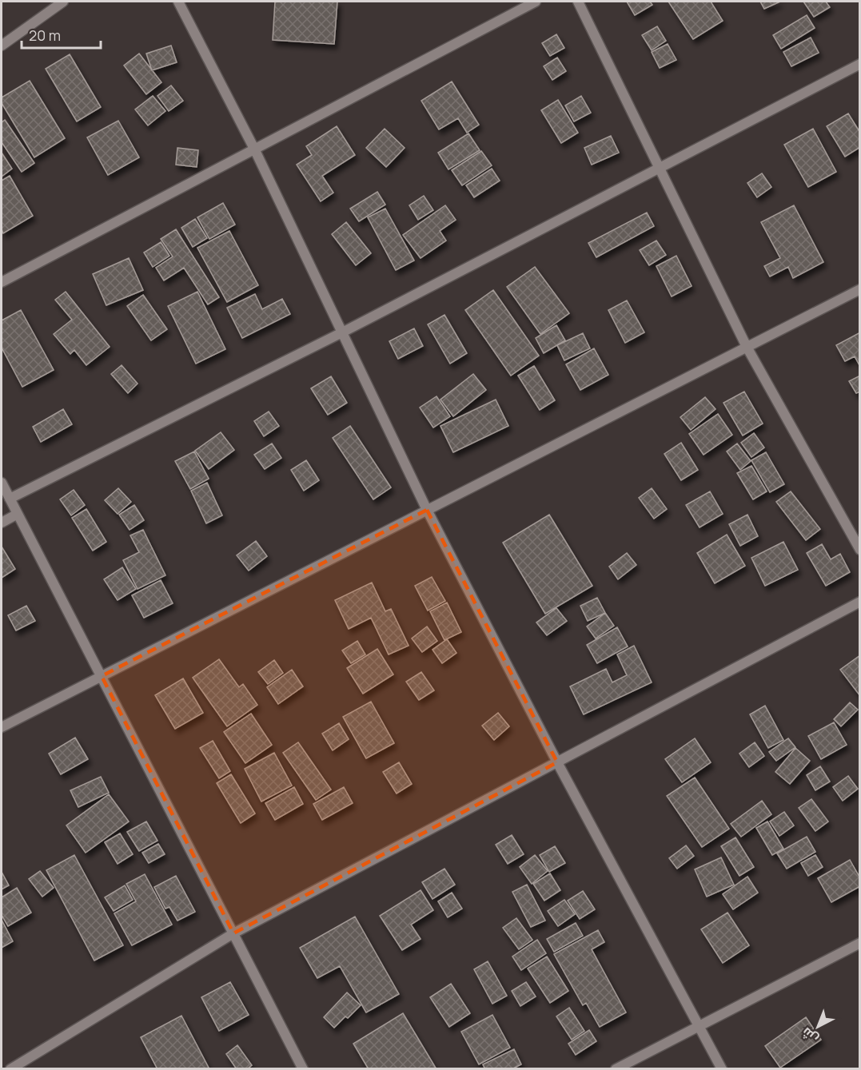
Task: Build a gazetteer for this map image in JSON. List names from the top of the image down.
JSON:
{
  "scale_bar": "20 m",
  "north": "bottom left"
}
